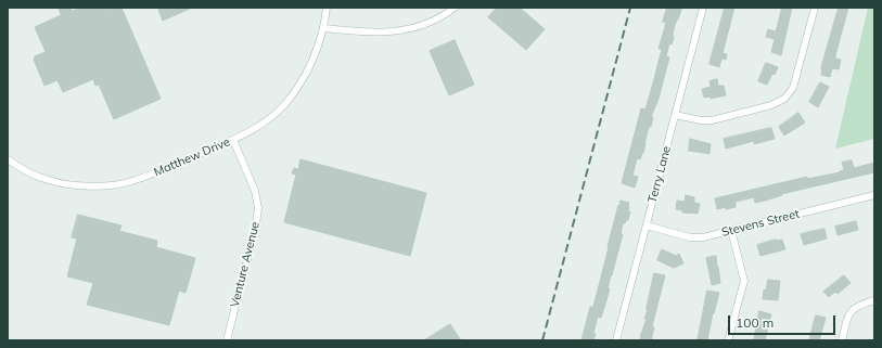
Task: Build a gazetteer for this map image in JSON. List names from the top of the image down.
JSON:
{
  "streets": {
    "street": [
      "Matthew Drive",
      "Terry Lane",
      "Stevens Street",
      "Venture Avenue"
    ]
  },
  "crossings": [
    ["Matthew Drive", "Venture Avenue"],
    ["Terry Lane", "Stevens Street"]
  ],
  "scale_bar": "100 m"
}
